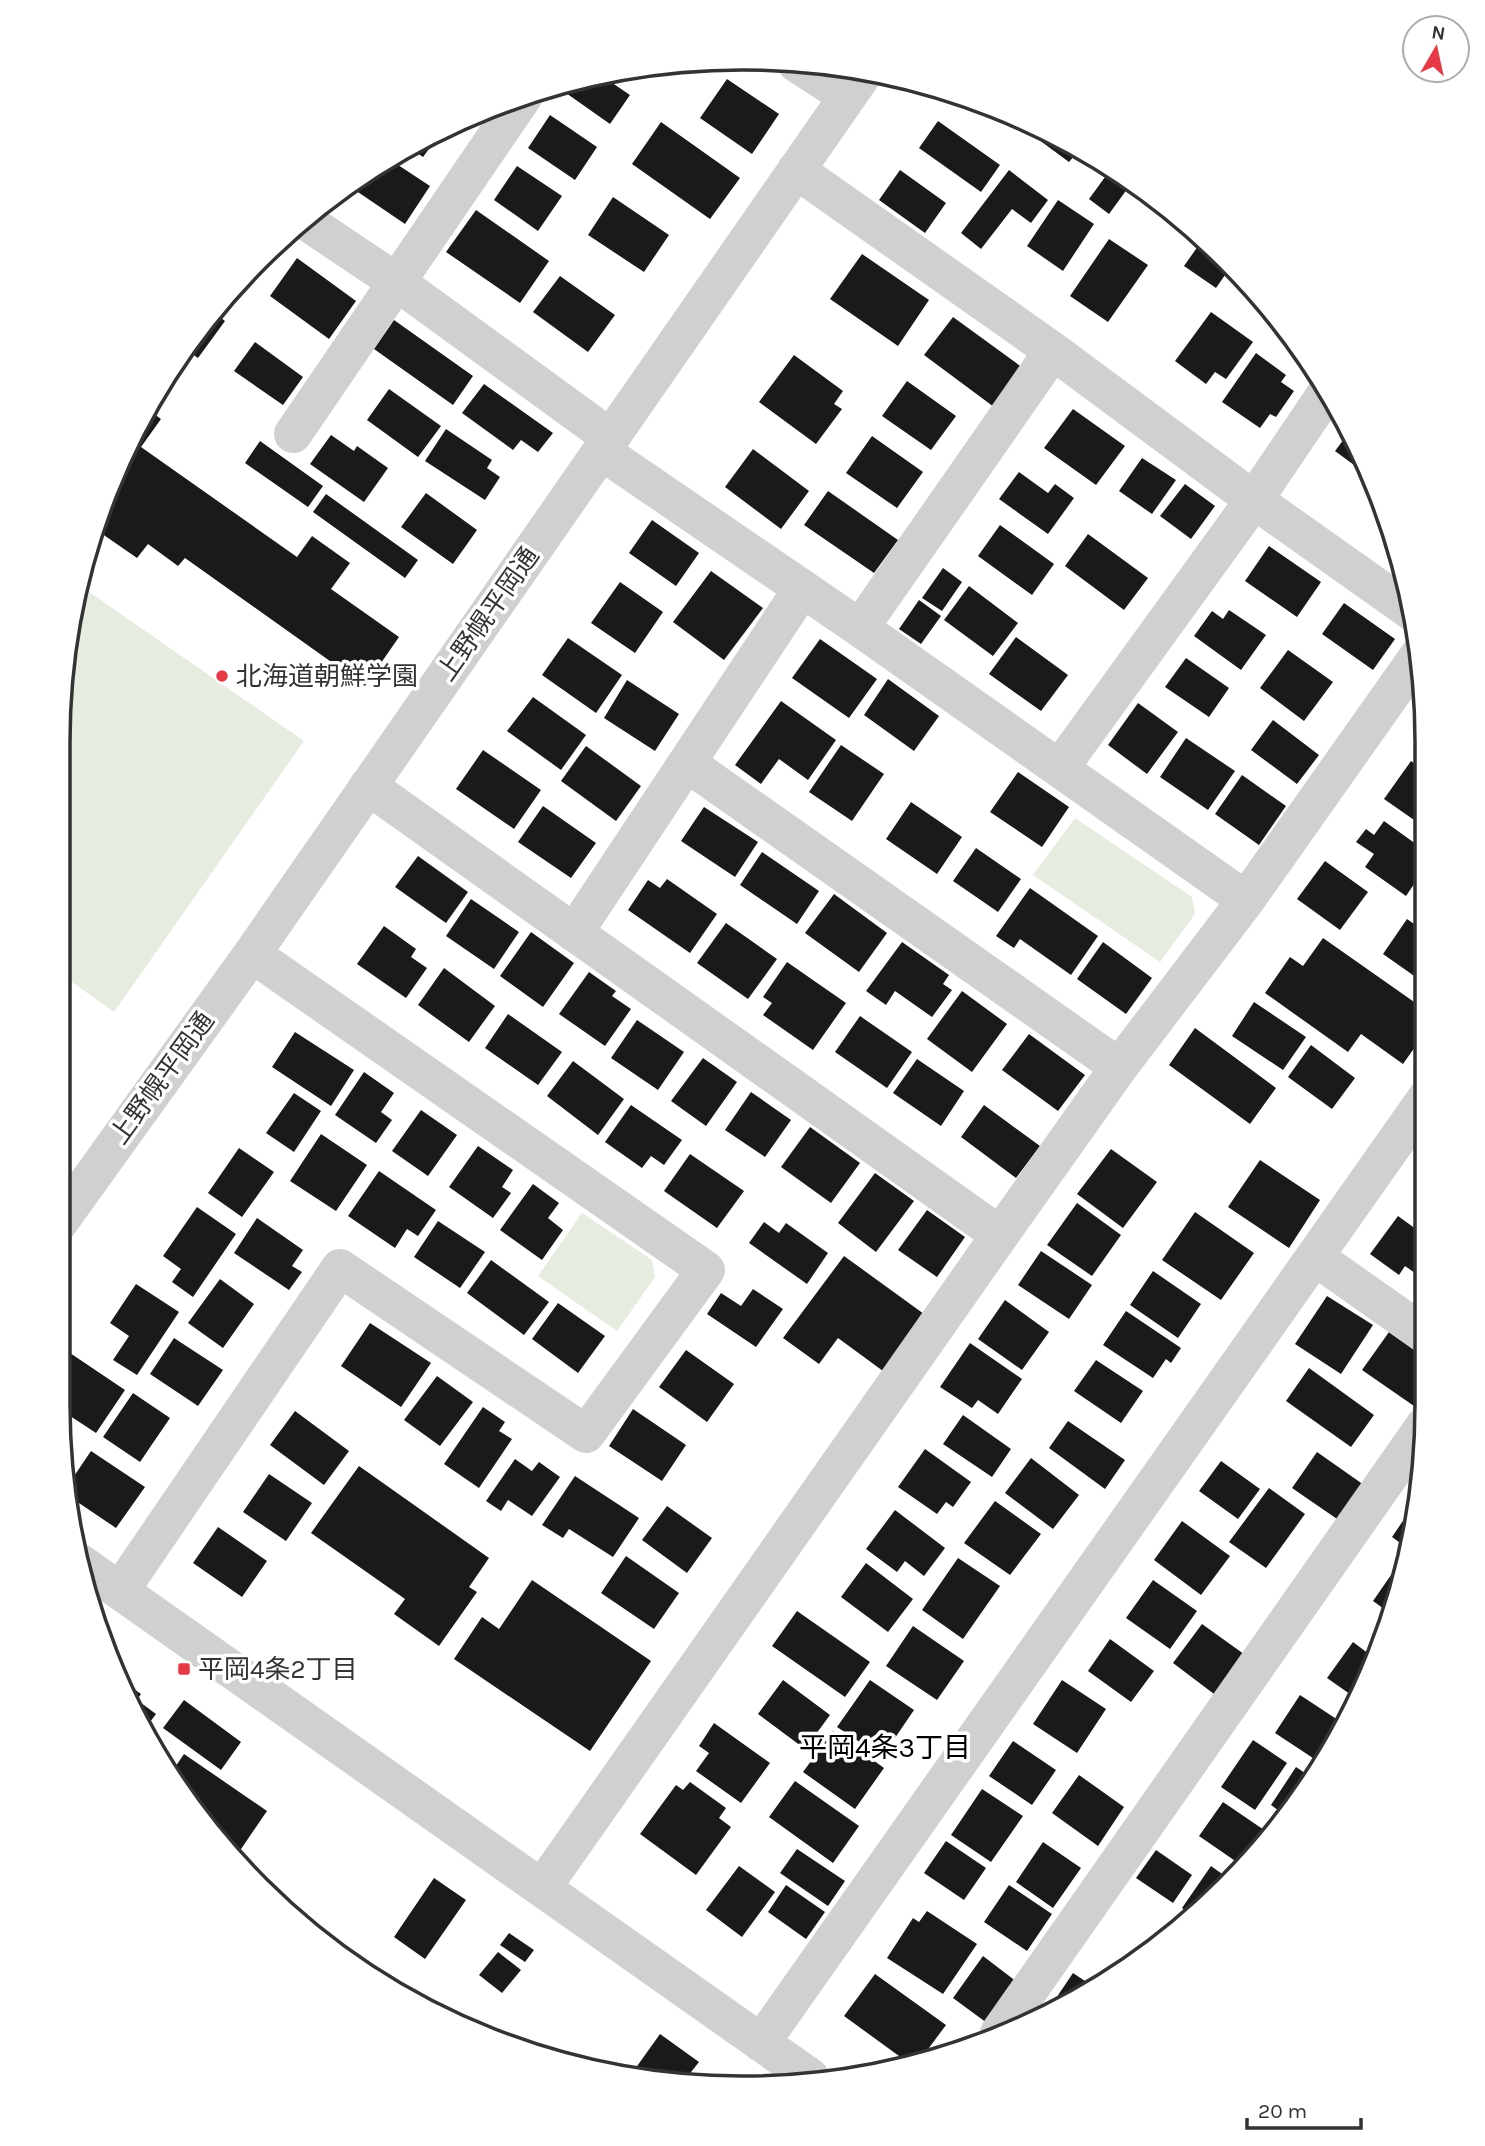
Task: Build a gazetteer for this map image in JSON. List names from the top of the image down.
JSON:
{
  "streets": {
    "street": ["上野幌平岡通"]
  },
  "districts": ["平岡4条3丁目"],
  "places": {
    "other": ["北海道朝鮮学園"],
    "transit": ["平岡4条2丁目"]
  },
  "scale_bar": "20 m",
  "north": "top"
}
